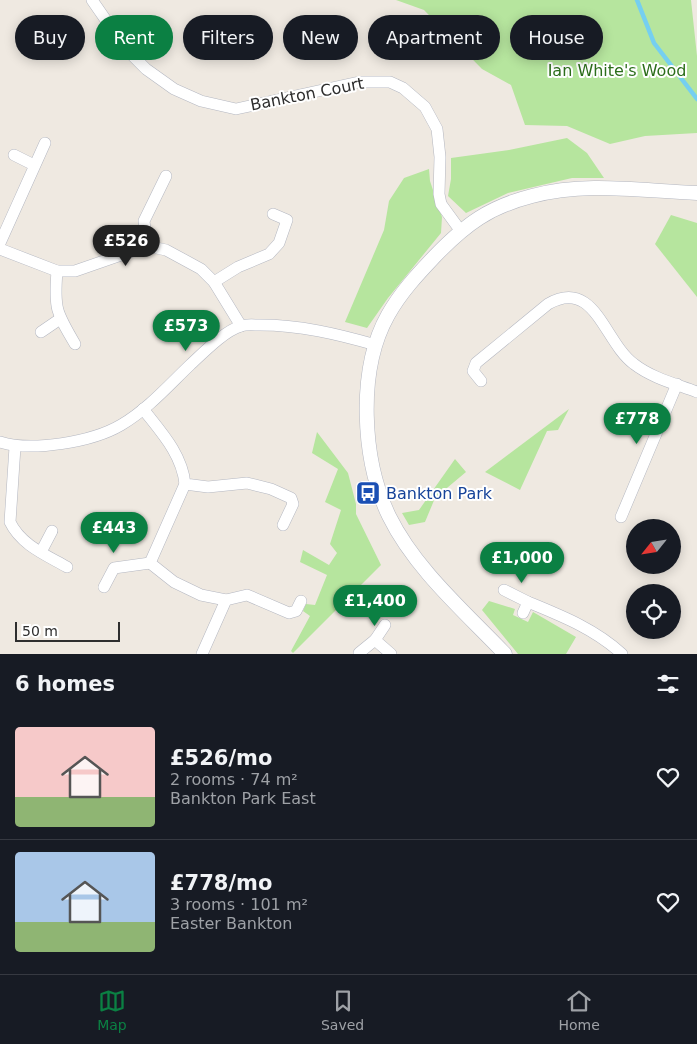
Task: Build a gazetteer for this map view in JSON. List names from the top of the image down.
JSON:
{
  "streets": {
    "street": ["Bankton Court"]
  },
  "parks": ["Ian White's Wood"],
  "places": {
    "bus stop": ["Bankton Park"]
  },
  "scale_bar": "50 m",
  "north": "bottom left",
  "page": {
    "chip": [
      "Buy",
      "Rent",
      "Filters",
      "New",
      "Apartment",
      "House"
    ],
    "price": [
      "£526",
      "£573",
      "£778",
      "£443",
      "£1,000",
      "£1,400"
    ],
    "scale": "50 m",
    "heading": "6 homes",
    "list": [
      {
        "name": "£526/mo",
        "note": "2 rooms · 74 m² · Bankton Park East"
      },
      {
        "name": "£778/mo",
        "note": "3 rooms · 101 m² · Easter Bankton"
      }
    ],
    "tabs": ["Map", "Saved", "Home"]
  }
}
